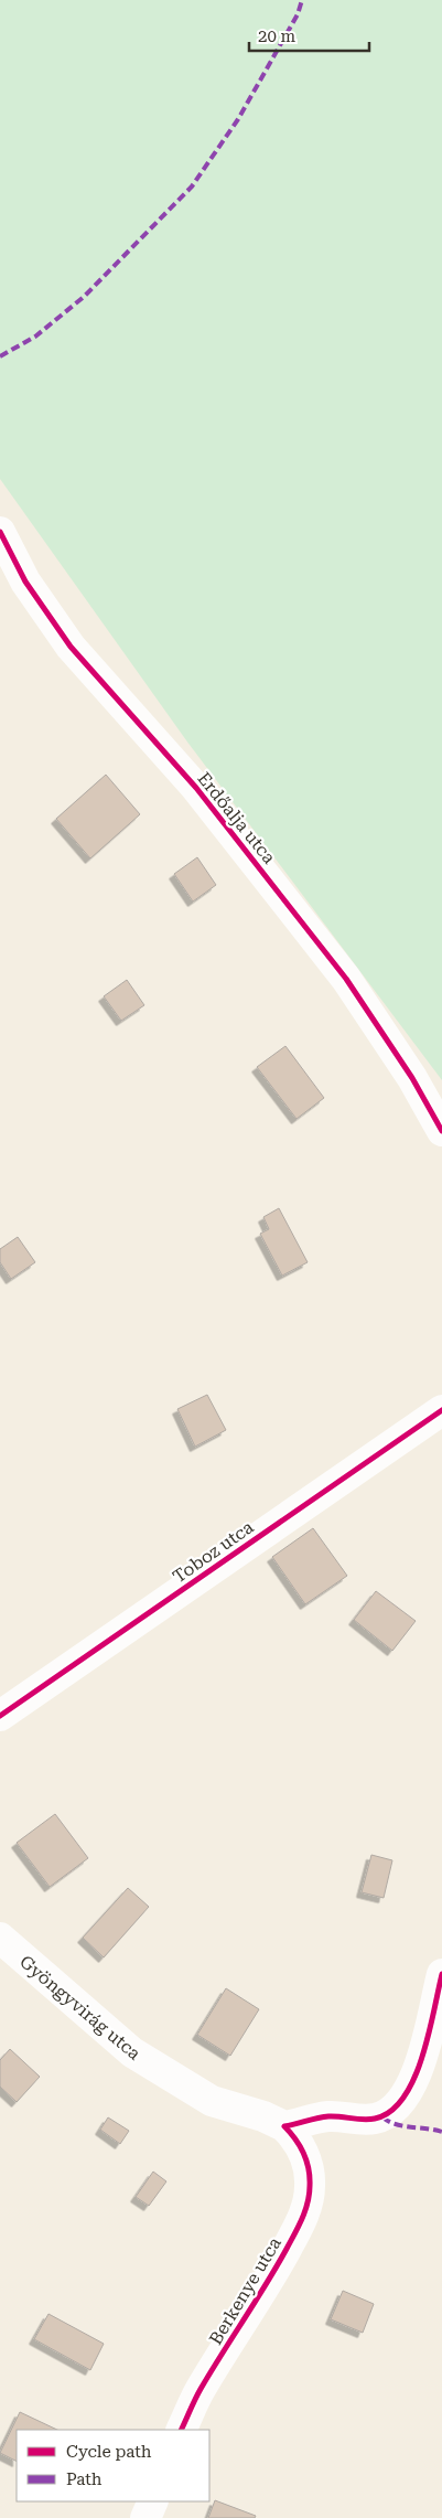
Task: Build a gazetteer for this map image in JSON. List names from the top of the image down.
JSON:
{
  "streets": {
    "street": [
      "Erdőalja utca",
      "Toboz utca",
      "Gyöngyvirág utca",
      "Berkenye utca"
    ]
  },
  "crossings": [
    ["Gyöngyvirág utca", "Berkenye utca"]
  ],
  "legend": ["Cycle path", "Path"],
  "scale_bar": "20 m"
}
